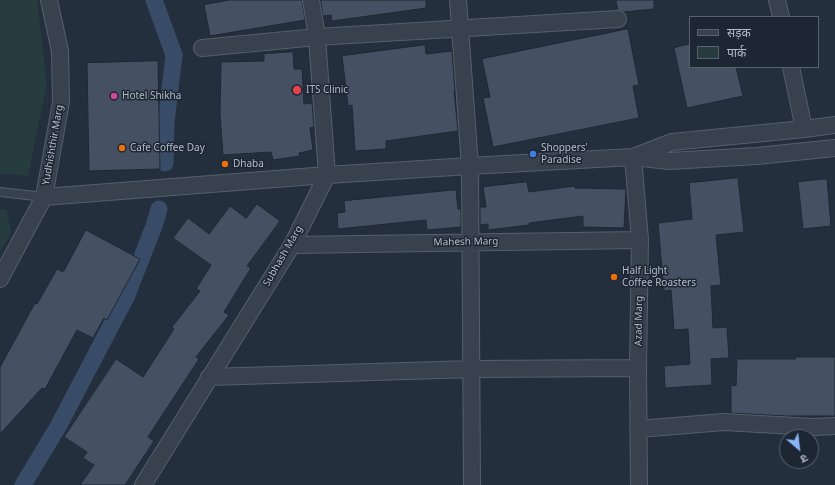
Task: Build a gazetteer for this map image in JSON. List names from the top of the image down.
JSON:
{
  "streets": {
    "street": [
      "Yudhishthir Marg",
      "Mahesh Marg",
      "Subhash Marg",
      "Azad Marg"
    ]
  },
  "crossings": [
    ["Mahesh Marg", "Subhash Marg"],
    ["Mahesh Marg", "Azad Marg"]
  ],
  "places": [
    "ITS Clinic",
    "Hotel Shikha",
    "Cafe Coffee Day",
    "Shoppers' Paradise",
    "Dhaba",
    "Half Light Coffee Roasters"
  ],
  "legend": ["सड़क", "पार्क"],
  "north": "bottom right"
}
